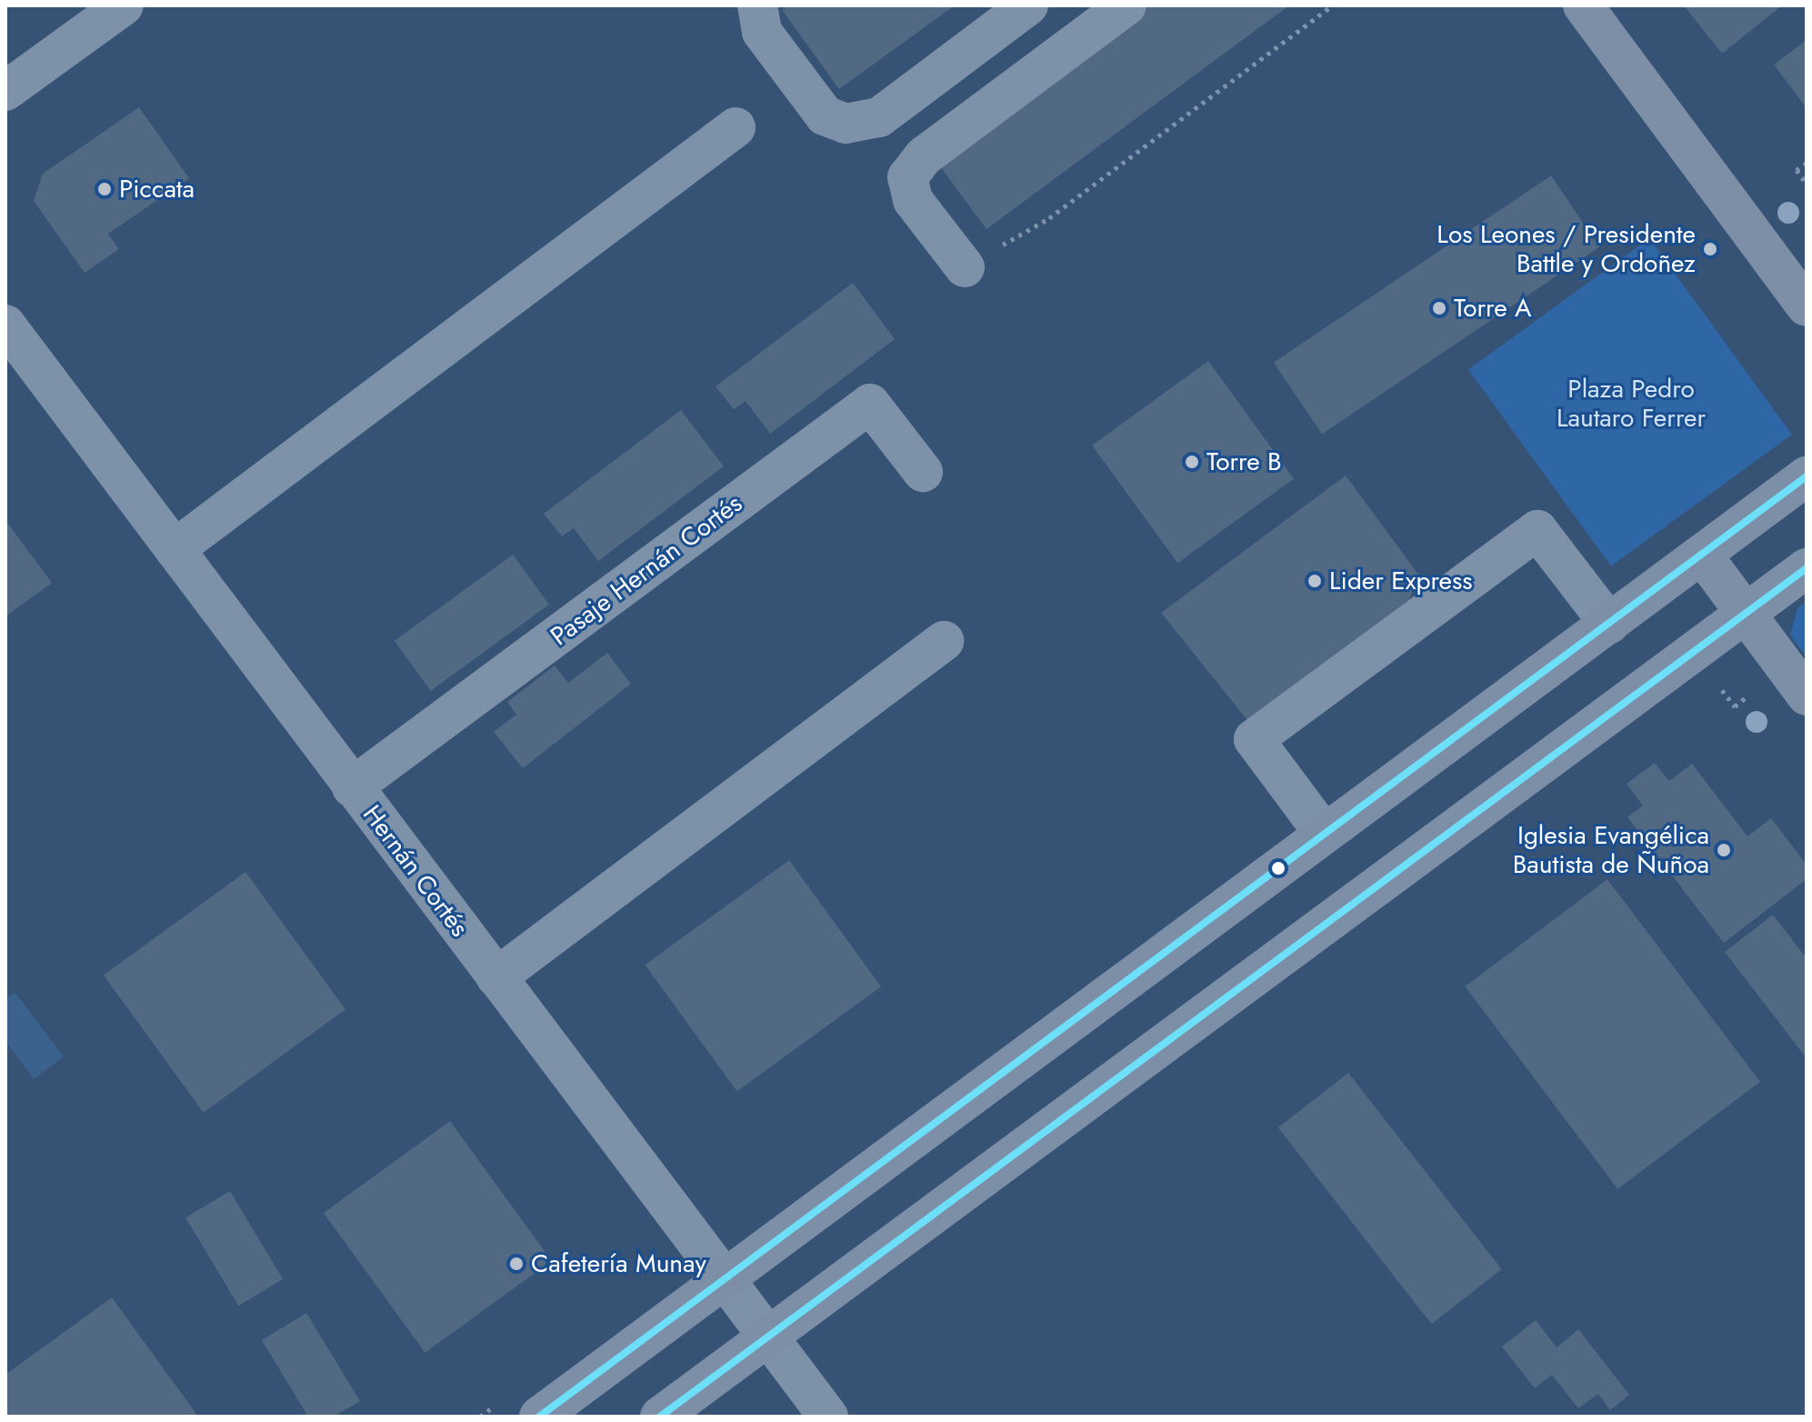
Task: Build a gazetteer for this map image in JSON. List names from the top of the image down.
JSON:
{
  "streets": {
    "street": ["Pasaje Hernán Cortés", "Hernán Cortés"]
  },
  "crossings": [
    ["Pasaje Hernán Cortés", "Hernán Cortés"]
  ],
  "parks": ["Plaza Pedro Lautaro Ferrer"],
  "places": [
    "Piccata",
    "Los Leones / Presidente Battle y Ordoñez",
    "Torre A",
    "Torre B",
    "Lider Express",
    "Iglesia Evangélica Bautista de Ñuñoa",
    "Cafetería Munay"
  ]
}
